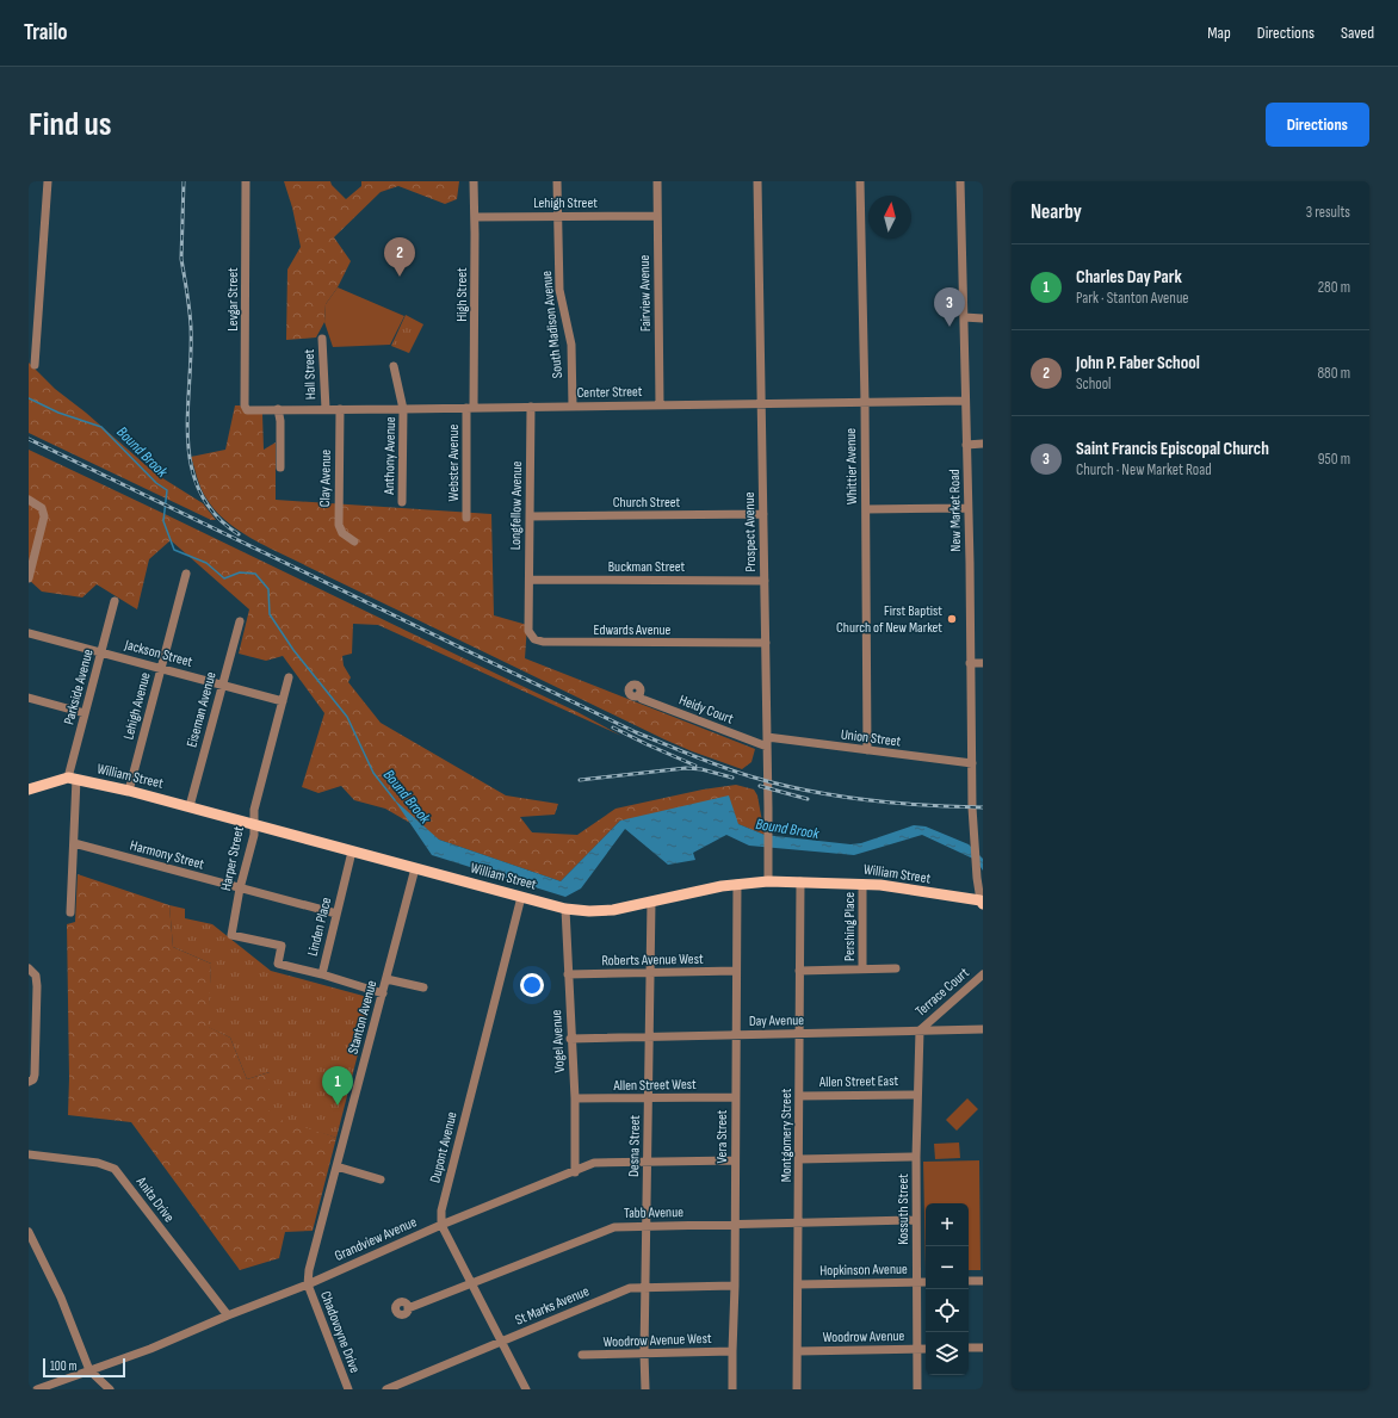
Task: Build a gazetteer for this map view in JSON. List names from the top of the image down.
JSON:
{
  "streets": {
    "main road": ["William Street"],
    "street": [
      "Lehigh Street",
      "Fairview Avenue",
      "High Street",
      "Levgar Street",
      "South Madison Avenue",
      "Hall Street",
      "Center Street",
      "Anthony Avenue",
      "Webster Avenue",
      "Whittier Avenue",
      "Clay Avenue",
      "Church Street",
      "Longfellow Avenue",
      "New Market Road",
      "Prospect Avenue",
      "Buckman Street",
      "Edwards Avenue",
      "Jackson Street",
      "Parkside Avenue",
      "Lehigh Avenue",
      "Eiseman Avenue",
      "Heidy Court",
      "Union Street",
      "Harmony Street",
      "Harper Street",
      "Linden Place",
      "Pershing Place",
      "Roberts Avenue West",
      "Terrace Court",
      "Stanton Avenue",
      "Day Avenue",
      "Vogel Avenue",
      "Allen Street East",
      "Allen Street West",
      "Montgomery Street",
      "Vera Street",
      "Desna Street",
      "Dupont Avenue",
      "Anita Drive",
      "Kossuth Street",
      "Tabb Avenue",
      "Grandview Avenue",
      "Hopkinson Avenue",
      "St Marks Avenue",
      "Chadovoyne Drive",
      "Woodrow Avenue",
      "Woodrow Avenue West"
    ]
  },
  "crossings": [
    ["Lehigh Street", "Fairview Avenue"],
    ["Lehigh Street", "High Street"],
    ["Lehigh Street", "South Madison Avenue"],
    ["Fairview Avenue", "Center Street"],
    ["High Street", "Center Street"],
    ["High Street", "Webster Avenue"],
    ["Levgar Street", "Center Street"],
    ["South Madison Avenue", "Center Street"],
    ["Hall Street", "Center Street"],
    ["Center Street", "Anthony Avenue"],
    ["Center Street", "Webster Avenue"],
    ["Center Street", "Whittier Avenue"],
    ["Center Street", "Clay Avenue"],
    ["Center Street", "Longfellow Avenue"],
    ["Center Street", "New Market Road"],
    ["Center Street", "Prospect Avenue"],
    ["Whittier Avenue", "Union Street"],
    ["Church Street", "Longfellow Avenue"],
    ["Church Street", "Prospect Avenue"],
    ["Longfellow Avenue", "Buckman Street"],
    ["Longfellow Avenue", "Edwards Avenue"],
    ["New Market Road", "Union Street"],
    ["New Market Road", "William Street"],
    ["Prospect Avenue", "Buckman Street"],
    ["Prospect Avenue", "Edwards Avenue"],
    ["Prospect Avenue", "Heidy Court"],
    ["Prospect Avenue", "Union Street"],
    ["Prospect Avenue", "William Street"],
    ["Jackson Street", "Parkside Avenue"],
    ["Jackson Street", "Lehigh Avenue"],
    ["Jackson Street", "Eiseman Avenue"],
    ["Jackson Street", "Harper Street"],
    ["Parkside Avenue", "William Street"],
    ["Parkside Avenue", "Harmony Street"],
    ["Lehigh Avenue", "William Street"],
    ["Eiseman Avenue", "William Street"],
    ["William Street", "Harper Street"],
    ["William Street", "Linden Place"],
    ["William Street", "Pershing Place"],
    ["William Street", "Stanton Avenue"],
    ["William Street", "Vogel Avenue"],
    ["William Street", "Montgomery Street"],
    ["William Street", "Vera Street"],
    ["William Street", "Desna Street"],
    ["William Street", "Dupont Avenue"],
    ["Harmony Street", "Harper Street"],
    ["Harmony Street", "Linden Place"],
    ["Harper Street", "Linden Place"],
    ["Linden Place", "Stanton Avenue"],
    ["Roberts Avenue West", "Vogel Avenue"],
    ["Roberts Avenue West", "Vera Street"],
    ["Roberts Avenue West", "Desna Street"],
    ["Terrace Court", "Day Avenue"],
    ["Terrace Court", "Kossuth Street"],
    ["Stanton Avenue", "Grandview Avenue"],
    ["Stanton Avenue", "Chadovoyne Drive"],
    ["Day Avenue", "Vogel Avenue"],
    ["Day Avenue", "Montgomery Street"],
    ["Day Avenue", "Vera Street"],
    ["Day Avenue", "Desna Street"],
    ["Day Avenue", "Kossuth Street"],
    ["Vogel Avenue", "Allen Street West"],
    ["Vogel Avenue", "Grandview Avenue"],
    ["Allen Street East", "Montgomery Street"],
    ["Allen Street East", "Kossuth Street"],
    ["Allen Street West", "Vera Street"],
    ["Allen Street West", "Desna Street"],
    ["Montgomery Street", "Tabb Avenue"],
    ["Montgomery Street", "Hopkinson Avenue"],
    ["Montgomery Street", "Woodrow Avenue"],
    ["Vera Street", "Tabb Avenue"],
    ["Vera Street", "Grandview Avenue"],
    ["Vera Street", "St Marks Avenue"],
    ["Vera Street", "Woodrow Avenue West"],
    ["Desna Street", "Tabb Avenue"],
    ["Desna Street", "Grandview Avenue"],
    ["Desna Street", "St Marks Avenue"],
    ["Desna Street", "Woodrow Avenue West"],
    ["Dupont Avenue", "Grandview Avenue"],
    ["Anita Drive", "Grandview Avenue"],
    ["Kossuth Street", "Tabb Avenue"],
    ["Kossuth Street", "Hopkinson Avenue"],
    ["Kossuth Street", "Woodrow Avenue"],
    ["Grandview Avenue", "Chadovoyne Drive"]
  ],
  "water": ["Bound Brook"],
  "places": ["First Baptist Church of New Market"],
  "scale_bar": "100 m",
  "north": "top",
  "page": {
    "header": "Trailo",
    "nav": ["Map", "Directions", "Saved"],
    "buttons": "Directions",
    "title": "Find us",
    "heading": ["Nearby", "3 results"],
    "pins": ["2", "3", "1"],
    "list": [
      {
        "mark": "1",
        "name": "Charles Day Park",
        "note": "Park · Stanton Avenue",
        "value": "280 m"
      },
      {
        "mark": "2",
        "name": "John P. Faber School",
        "note": "School",
        "value": "880 m"
      },
      {
        "mark": "3",
        "name": "Saint Francis Episcopal Church",
        "note": "Church · New Market Road",
        "value": "950 m"
      }
    ],
    "map_buttons": ["+", "−"],
    "scale": "100 m"
  }
}
